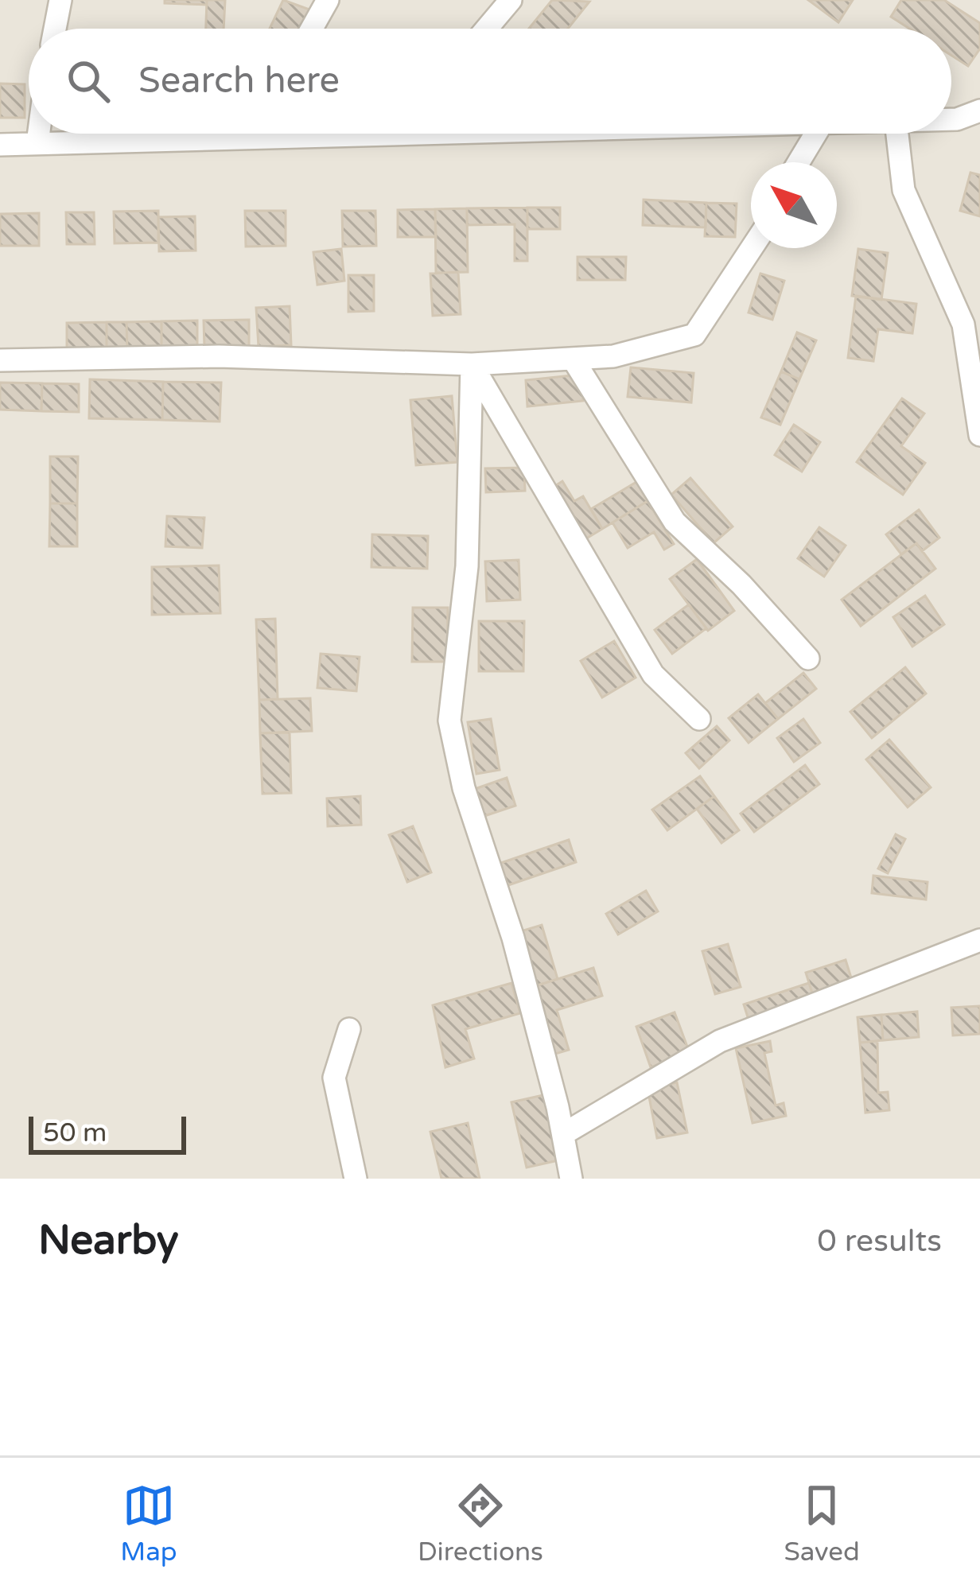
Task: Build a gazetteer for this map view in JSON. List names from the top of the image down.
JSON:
{
  "scale_bar": "50 m",
  "north": "top left",
  "page": {
    "search": "Search here",
    "scale": "50 m",
    "heading": ["Nearby", "0 results"],
    "nav": ["Map", "Directions", "Saved"]
  }
}
